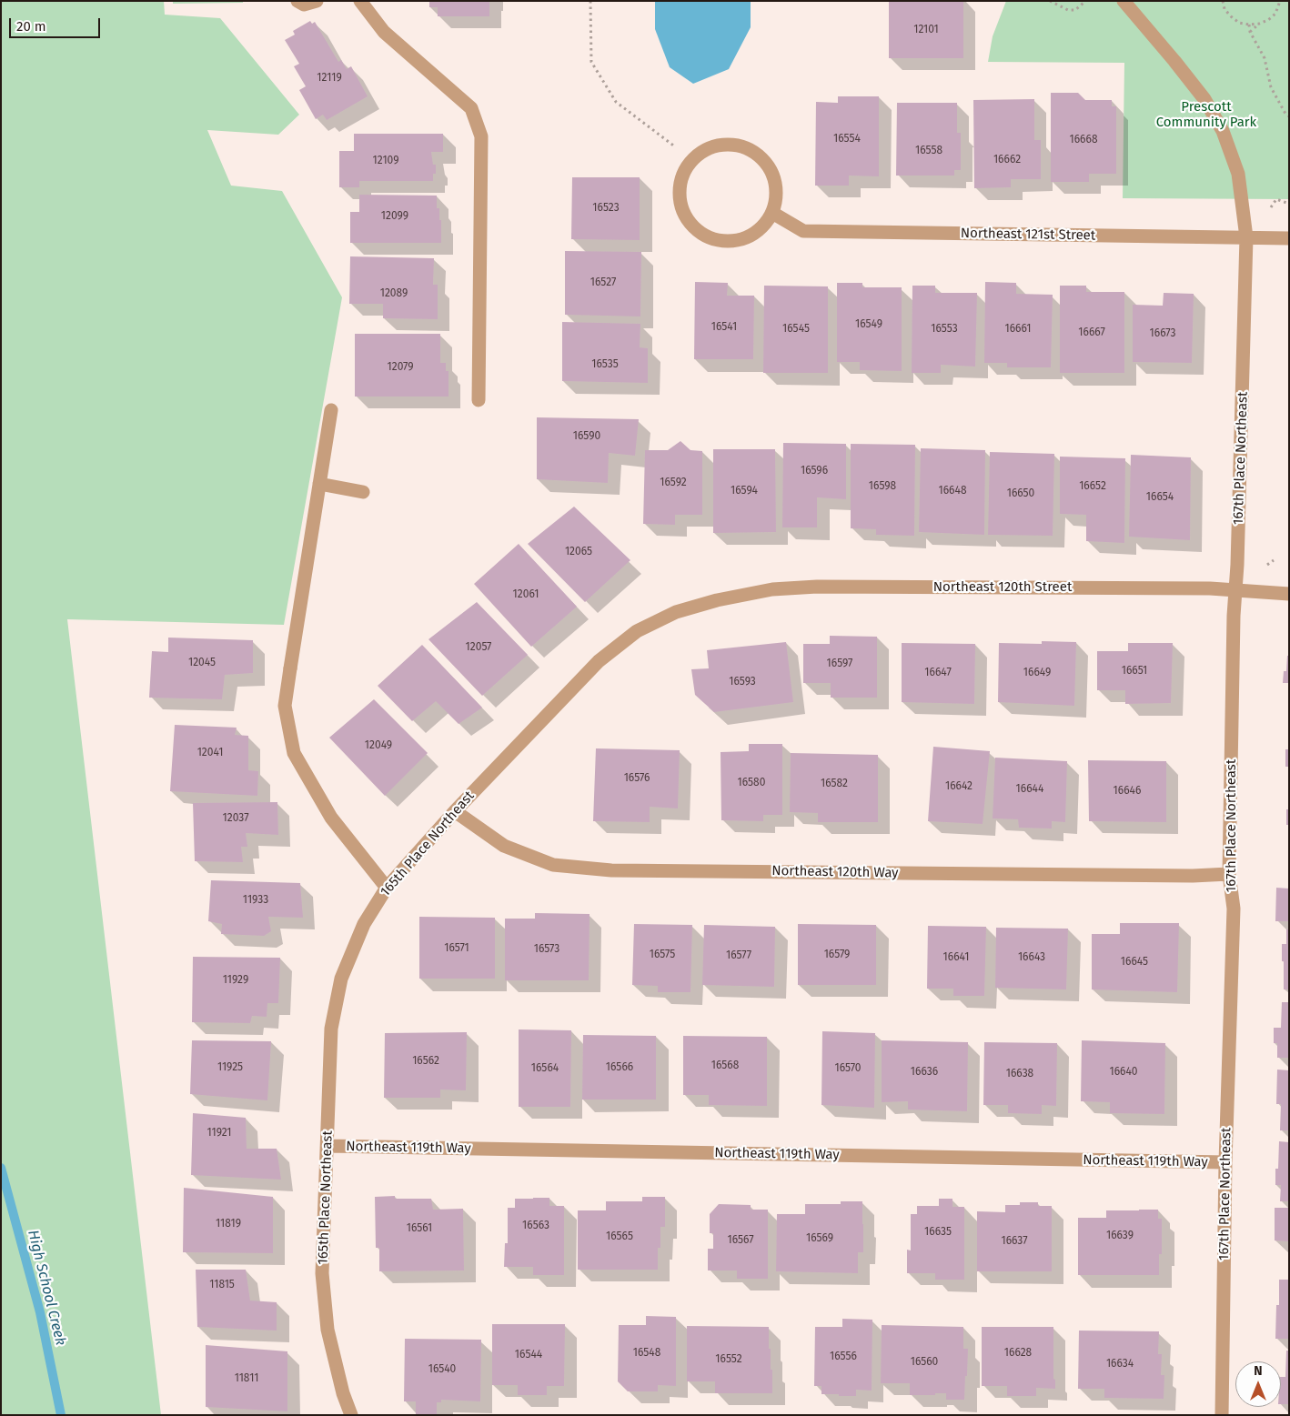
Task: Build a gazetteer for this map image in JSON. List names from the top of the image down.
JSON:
{
  "streets": {
    "street": [
      "Northeast 121st Street",
      "167th Place Northeast",
      "Northeast 120th Street",
      "165th Place Northeast",
      "Northeast 120th Way",
      "Northeast 119th Way"
    ]
  },
  "crossings": [
    ["Northeast 121st Street", "167th Place Northeast"],
    ["167th Place Northeast", "Northeast 120th Street"],
    ["167th Place Northeast", "Northeast 120th Way"],
    ["167th Place Northeast", "Northeast 119th Way"],
    ["Northeast 120th Street", "165th Place Northeast"],
    ["165th Place Northeast", "Northeast 120th Way"],
    ["165th Place Northeast", "Northeast 119th Way"]
  ],
  "water": ["High School Creek"],
  "parks": ["Prescott Community Park"],
  "house_numbers": [
    "12101",
    "12119",
    "16554",
    "16668",
    "16558",
    "16662",
    "12109",
    "16523",
    "12099",
    "16527",
    "12089",
    "16549",
    "16541",
    "16545",
    "16553",
    "16661",
    "16667",
    "16673",
    "16535",
    "12079",
    "16590",
    "16596",
    "16592",
    "16598",
    "16652",
    "16594",
    "16648",
    "16650",
    "16654",
    "12065",
    "12061",
    "12057",
    "12045",
    "16597",
    "16651",
    "16647",
    "16649",
    "16593",
    "12049",
    "12041",
    "16576",
    "16580",
    "16582",
    "16642",
    "16644",
    "16646",
    "12037",
    "11933",
    "16571",
    "16573",
    "16575",
    "16579",
    "16577",
    "16641",
    "16643",
    "16645",
    "11929",
    "16562",
    "16568",
    "11925",
    "16566",
    "16564",
    "16570",
    "16636",
    "16640",
    "16638",
    "11921",
    "11819",
    "16563",
    "16561",
    "16635",
    "16639",
    "16565",
    "16569",
    "16567",
    "16637",
    "11815",
    "16548",
    "16628",
    "16544",
    "16556",
    "16552",
    "16560",
    "16634",
    "16540",
    "11811"
  ],
  "scale_bar": "20 m",
  "north": "top"
}
